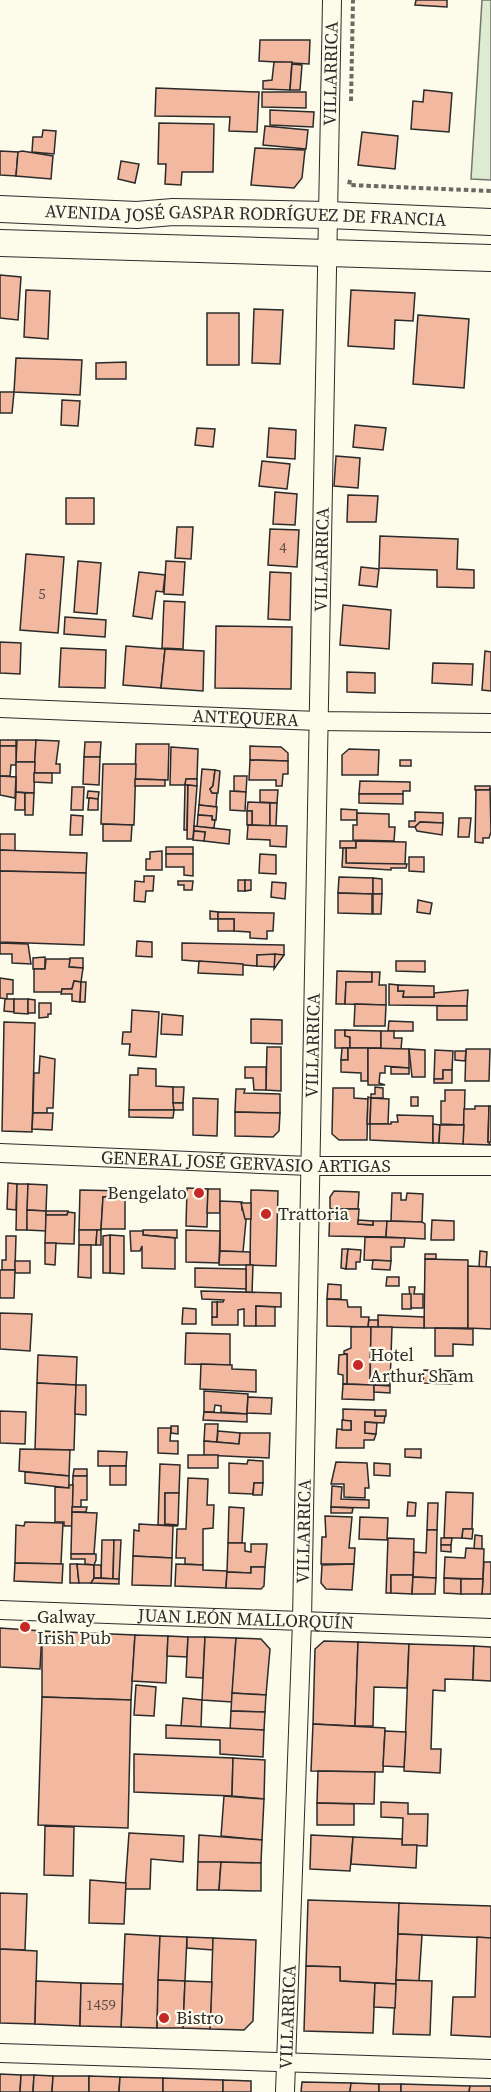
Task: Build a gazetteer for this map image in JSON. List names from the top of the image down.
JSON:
{
  "streets": {
    "main road": ["AVENIDA JOSÉ GASPAR RODRÍGUEZ DE FRANCIA"],
    "street": [
      "VILLARRICA",
      "ANTEQUERA",
      "GENERAL JOSÉ GERVASIO ARTIGAS",
      "JUAN LEÓN MALLORQUÍN"
    ]
  },
  "crossings": [
    ["VILLARRICA", "AVENIDA JOSÉ GASPAR RODRÍGUEZ DE FRANCIA"],
    ["VILLARRICA", "ANTEQUERA"],
    ["VILLARRICA", "GENERAL JOSÉ GERVASIO ARTIGAS"],
    ["VILLARRICA", "JUAN LEÓN MALLORQUÍN"]
  ],
  "places": [
    "Bengelato",
    "Trattoria",
    "Hotel Arthur Sham",
    "Galway Irish Pub",
    "Bistro"
  ],
  "house_numbers": ["4", "5", "1459"]
}
